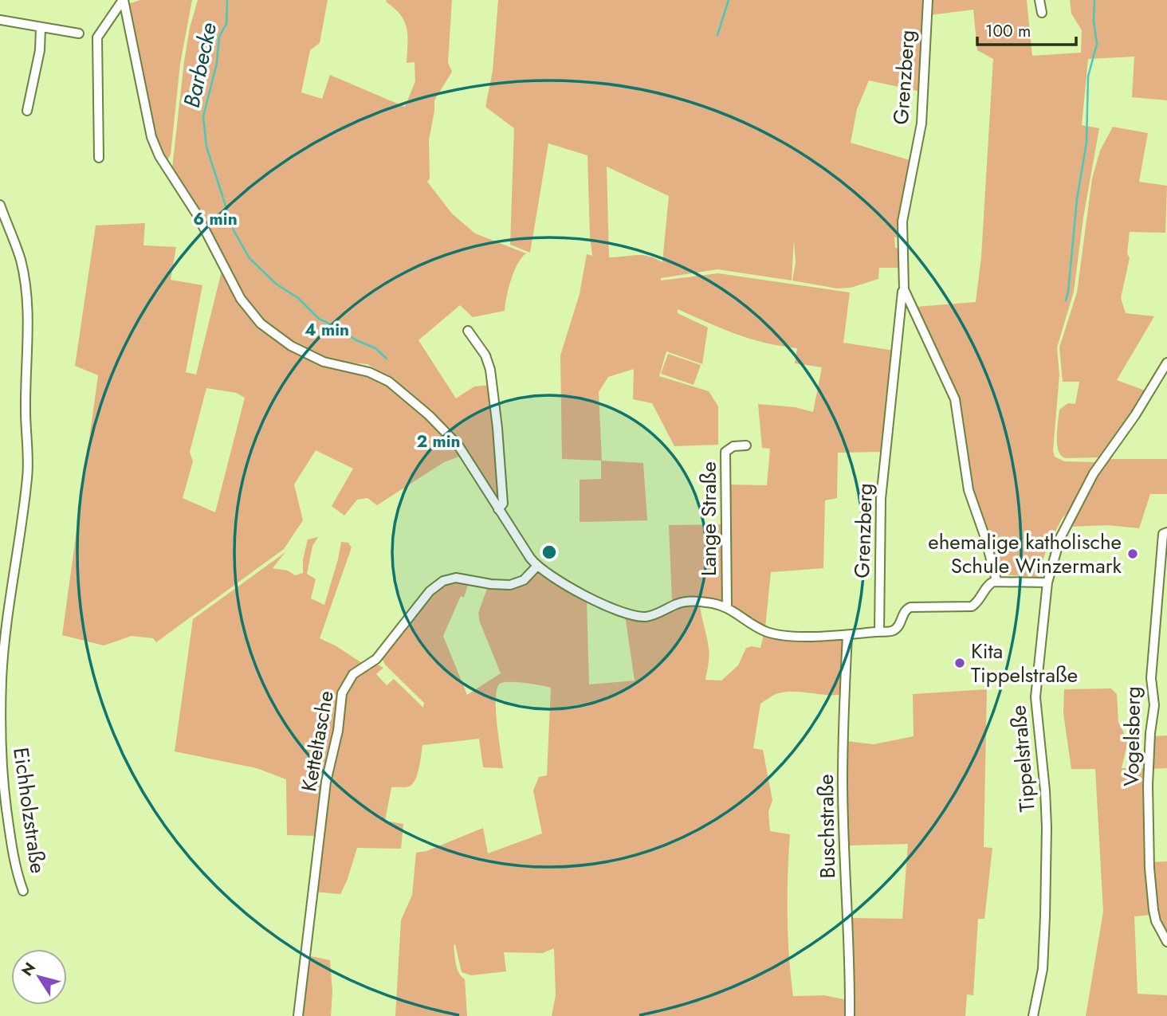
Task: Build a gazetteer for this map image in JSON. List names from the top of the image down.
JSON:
{
  "streets": {
    "street": [
      "Grenzberg",
      "Lange Straße",
      "Vogelsberg",
      "Ketteltasche",
      "Tippelstraße",
      "Eichholzstraße",
      "Buschstraße"
    ]
  },
  "crossings": [
    ["Grenzberg", "Lange Straße"],
    ["Lange Straße", "Ketteltasche"],
    ["Lange Straße", "Buschstraße"]
  ],
  "water": ["Barbecke"],
  "places": ["ehemalige katholische Schule Winzermark", "Kita Tippelstraße"],
  "scale_bar": "100 m",
  "north": "top left",
  "rings": ["6 min", "4 min", "2 min"]
}
